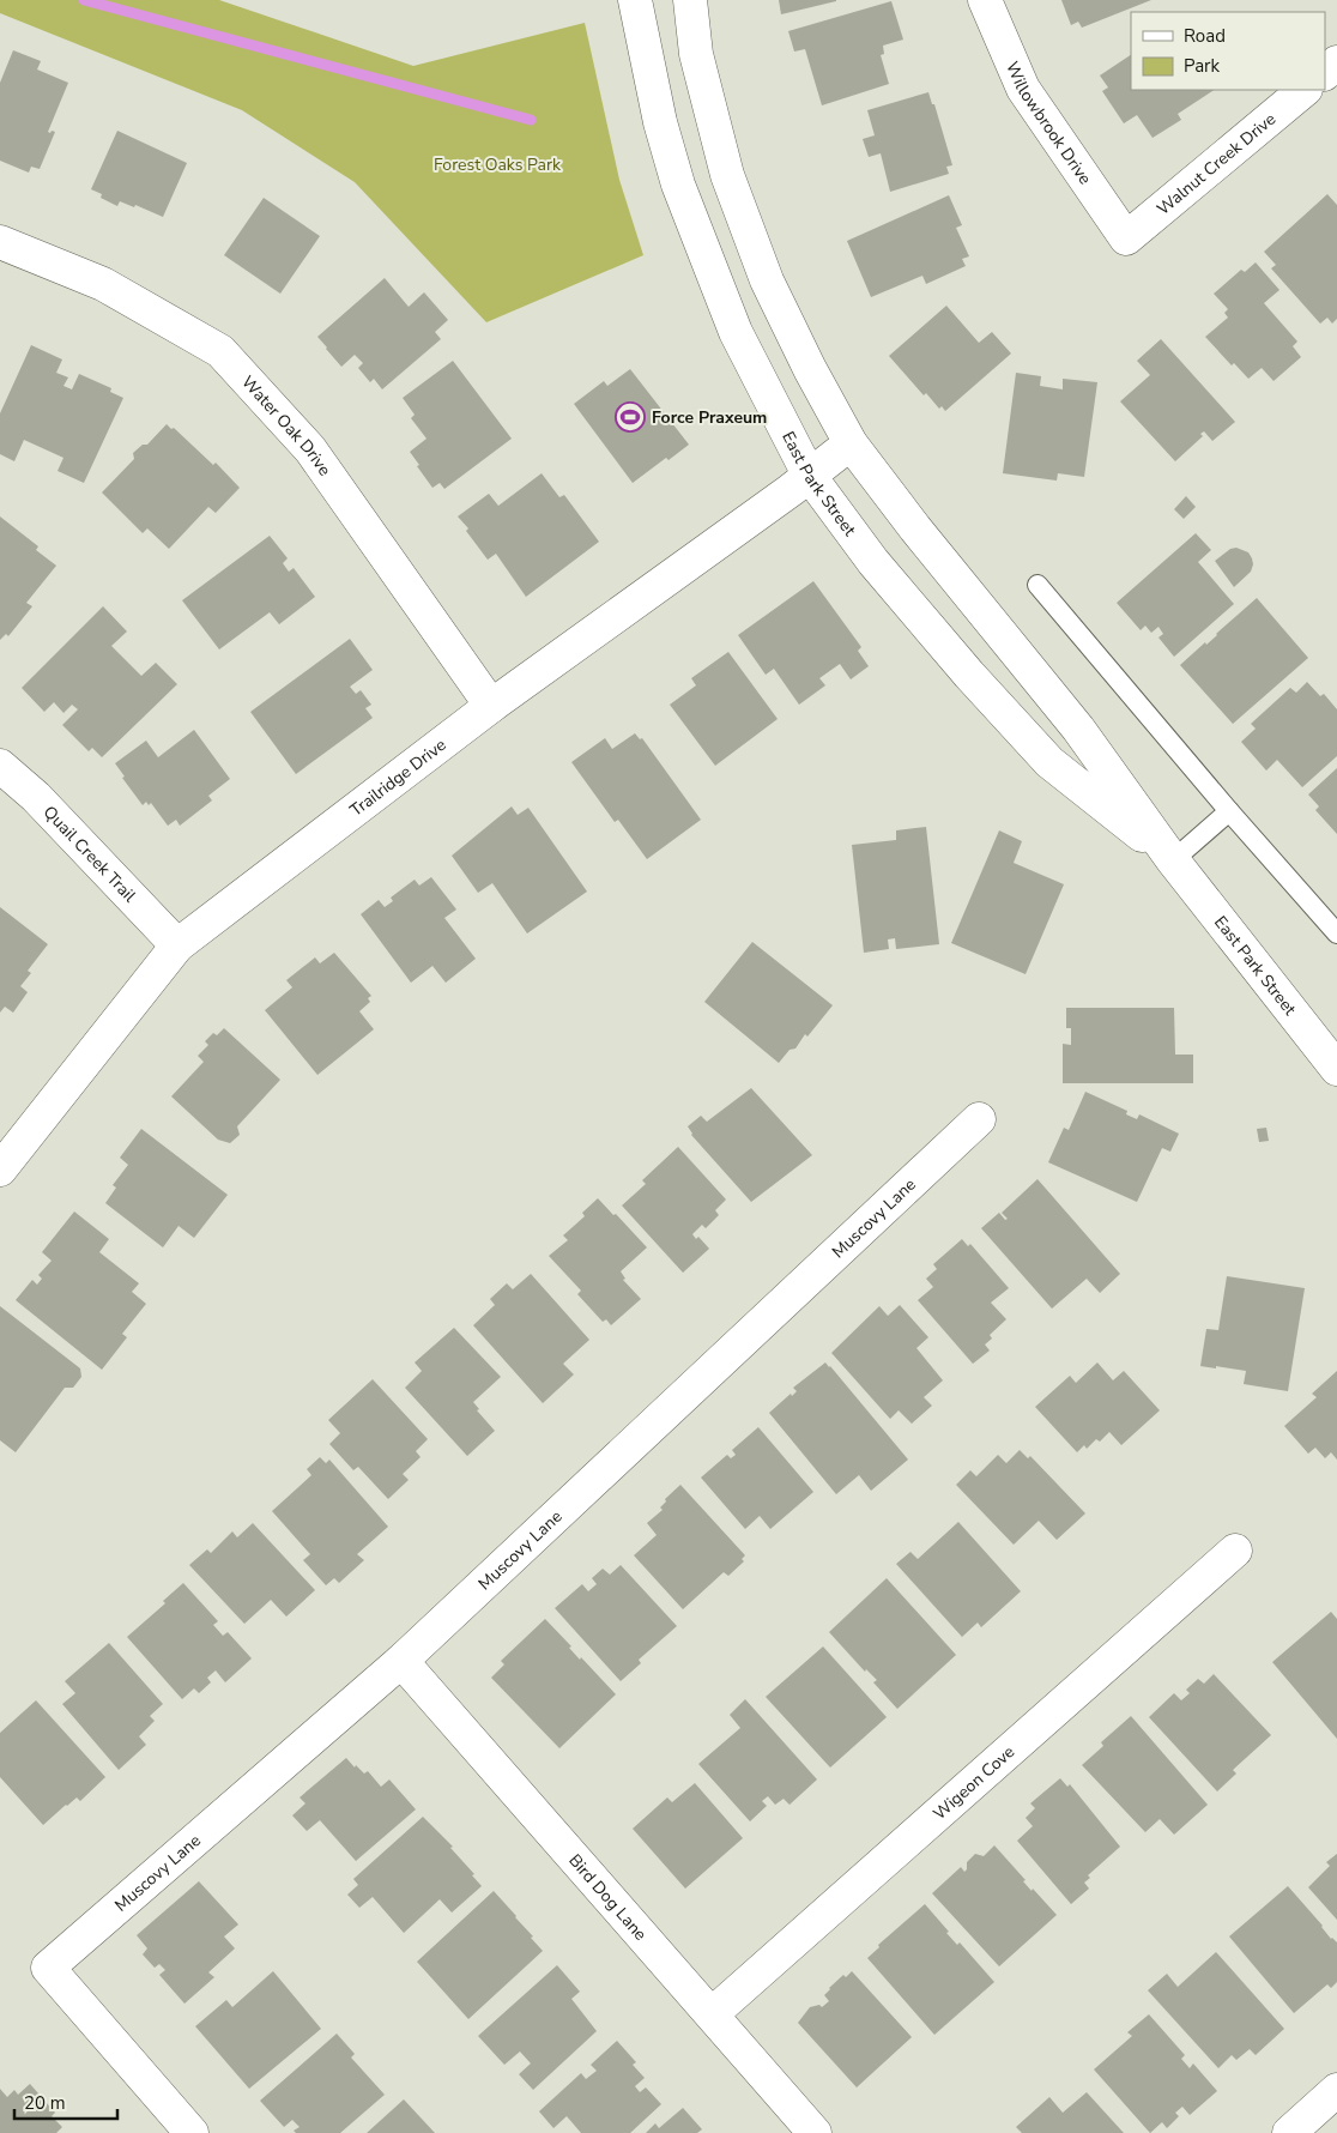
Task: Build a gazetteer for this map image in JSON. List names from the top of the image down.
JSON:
{
  "streets": {
    "street": [
      "Willowbrook Drive",
      "Walnut Creek Drive",
      "Water Oak Drive",
      "East Park Street",
      "Trailridge Drive",
      "Quail Creek Trail",
      "Muscovy Lane",
      "Wigeon Cove",
      "Bird Dog Lane"
    ]
  },
  "crossings": [
    ["Willowbrook Drive", "Walnut Creek Drive"],
    ["Water Oak Drive", "Trailridge Drive"],
    ["East Park Street", "Trailridge Drive"],
    ["Trailridge Drive", "Quail Creek Trail"],
    ["Muscovy Lane", "Bird Dog Lane"],
    ["Wigeon Cove", "Bird Dog Lane"]
  ],
  "parks": ["Forest Oaks Park"],
  "places": {
    "sports": ["Force Praxeum"]
  },
  "legend": ["Road", "Park"],
  "scale_bar": "20 m"
}
